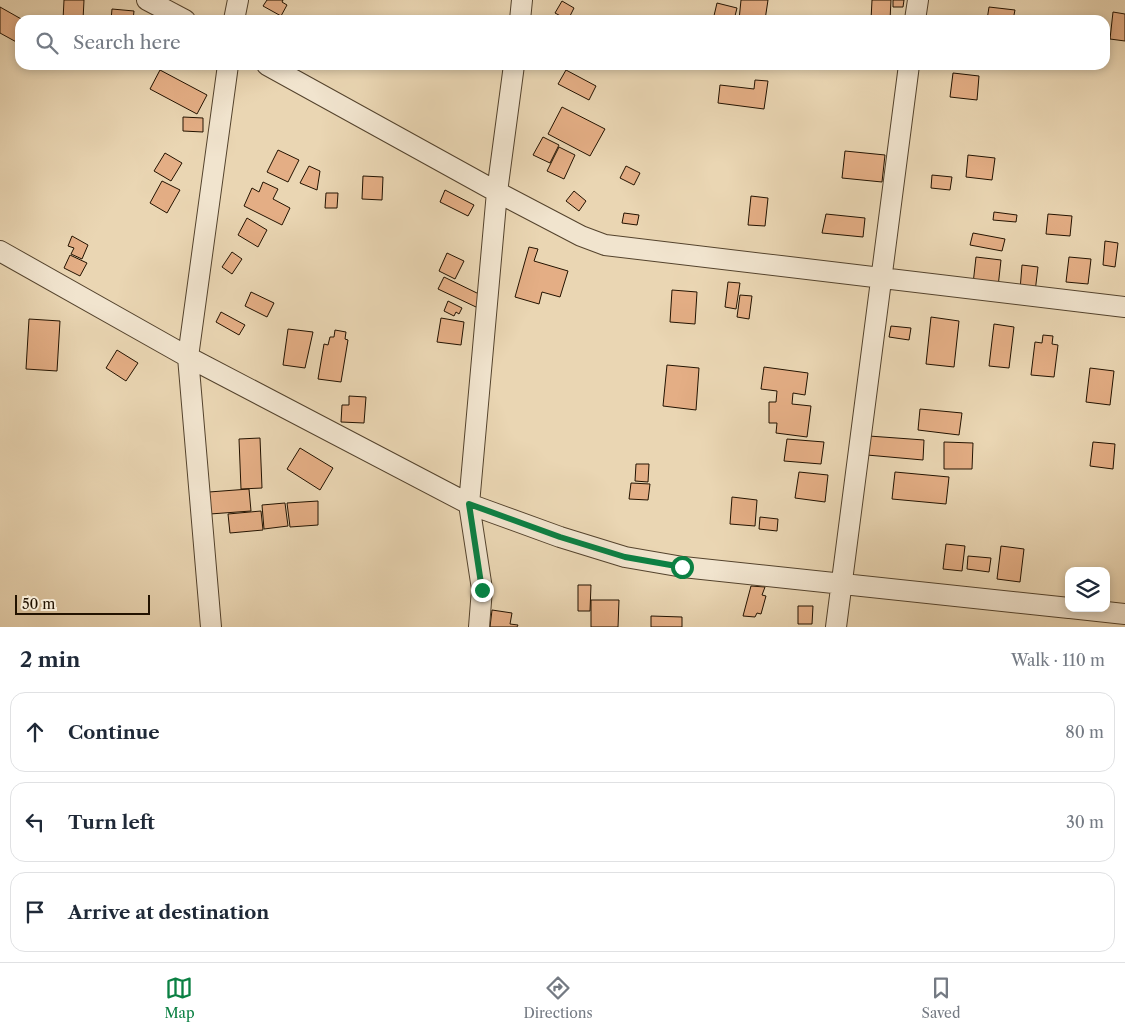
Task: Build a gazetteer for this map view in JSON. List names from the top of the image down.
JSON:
{
  "scale_bar": "50 m",
  "page": {
    "search": "Search here",
    "scale": "50 m",
    "heading": ["2 min", "Walk · 110 m"],
    "list": [
      ["Continue", "80 m"],
      ["Turn left", "30 m"],
      "Arrive at destination"
    ],
    "nav": ["Map", "Directions", "Saved"]
  }
}
